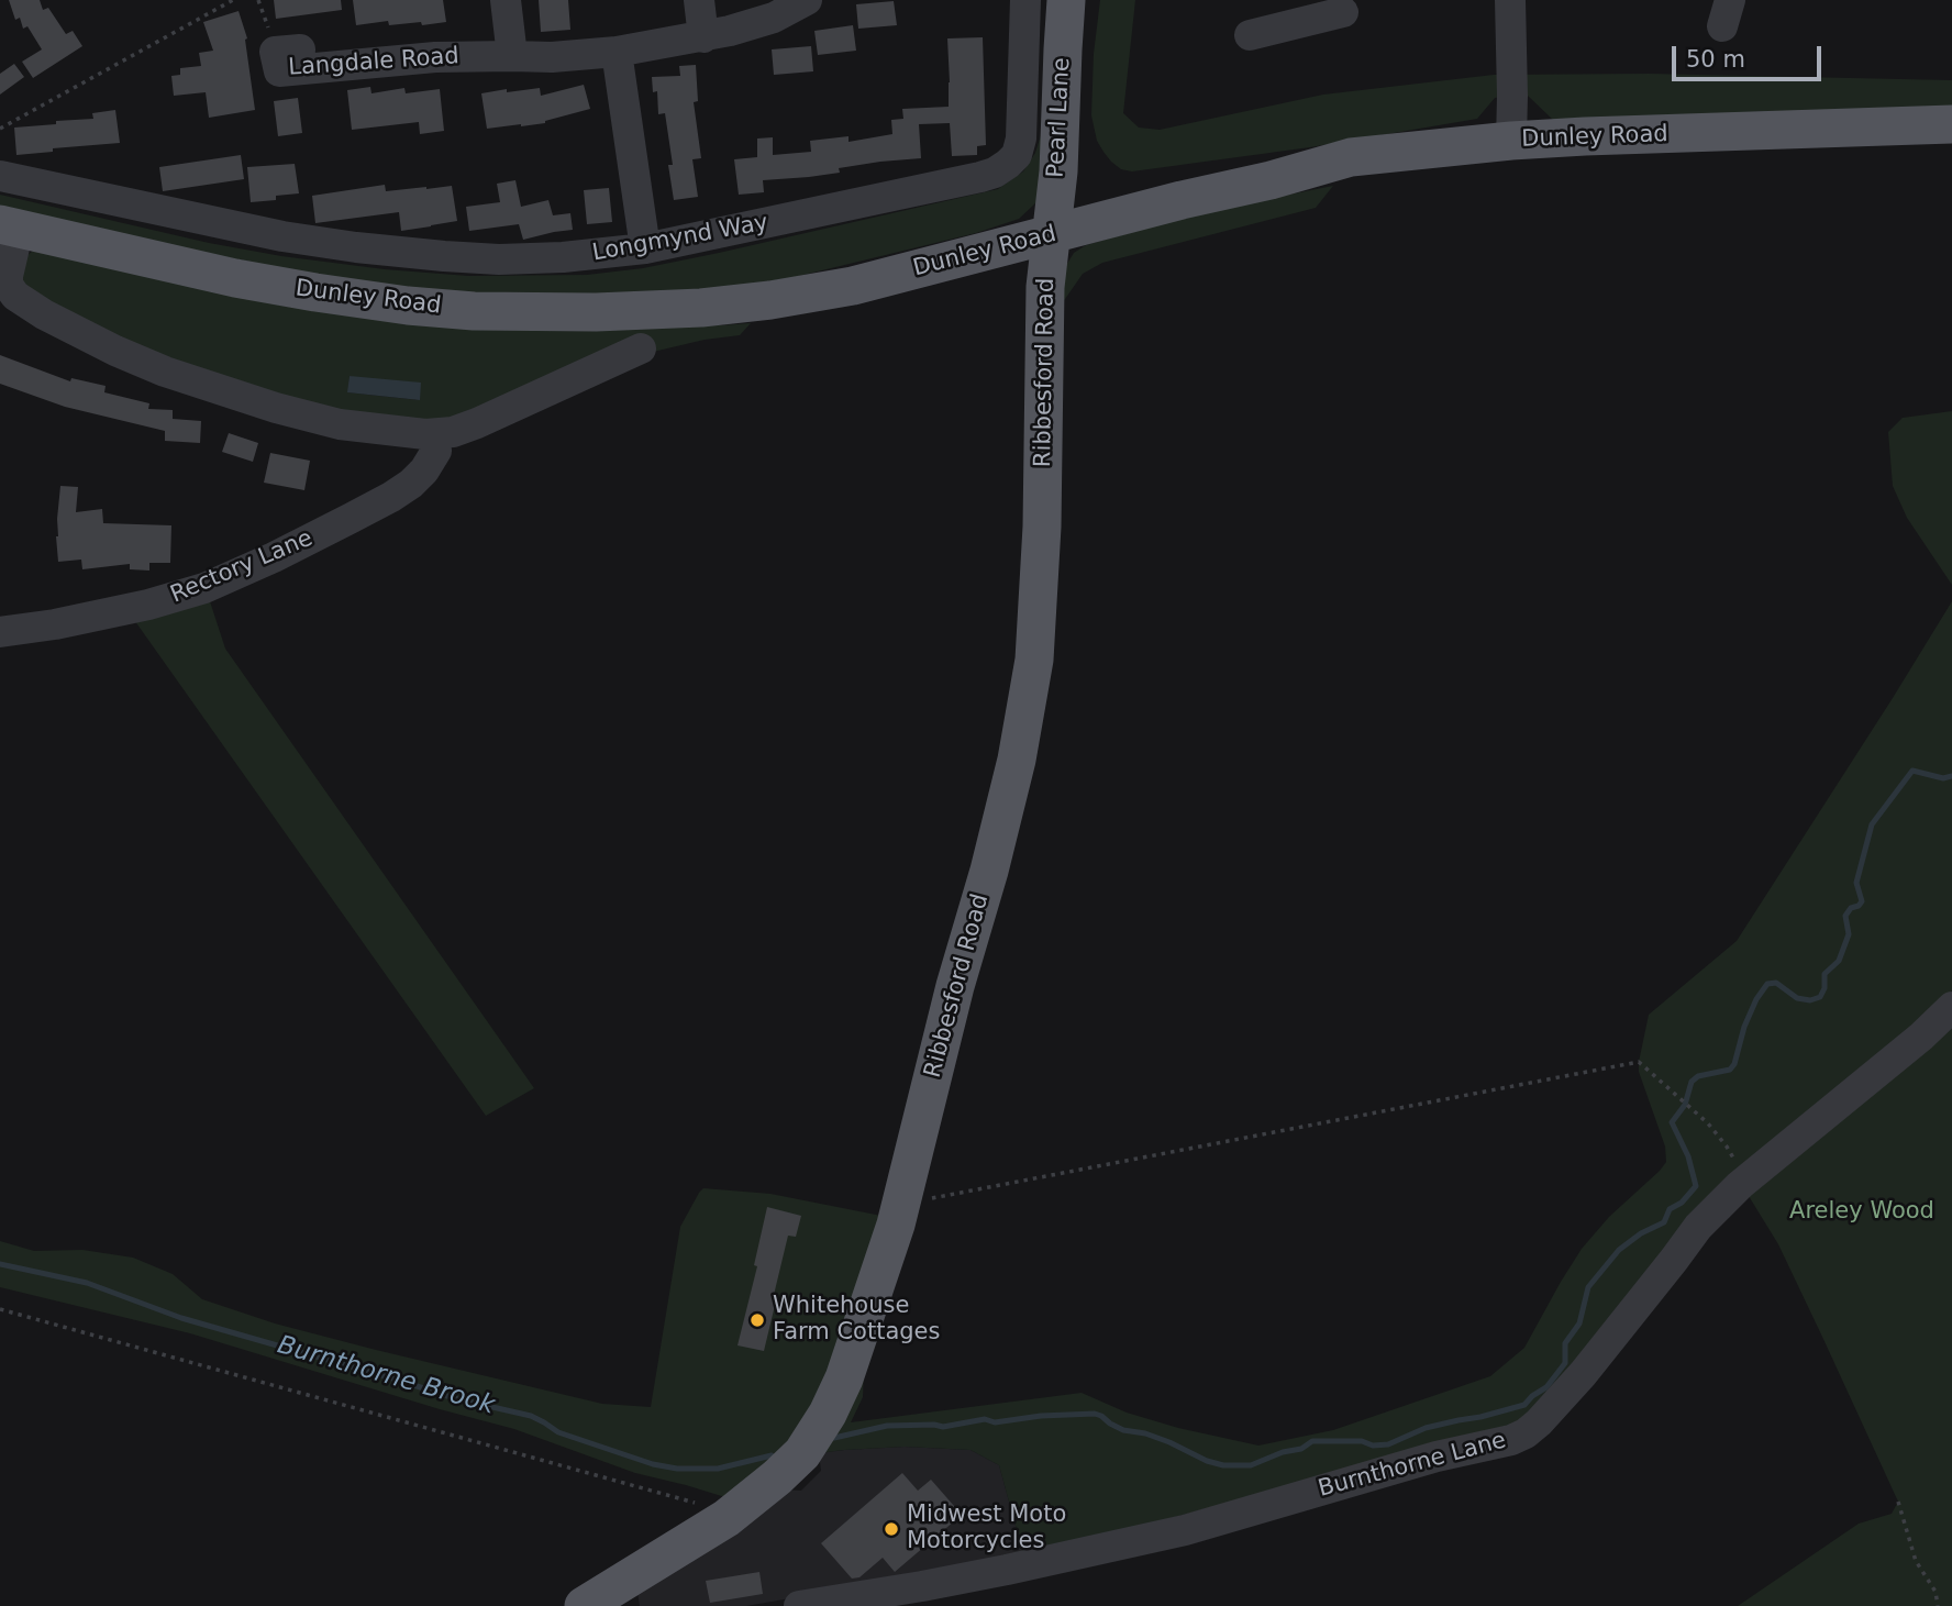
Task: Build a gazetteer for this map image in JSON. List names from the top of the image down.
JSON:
{
  "streets": {
    "main road": ["Pearl Lane", "Dunley Road", "Ribbesford Road"],
    "street": [
      "Langdale Road",
      "Longmynd Way",
      "Rectory Lane",
      "Burnthorne Lane"
    ]
  },
  "crossings": [
    ["Pearl Lane", "Dunley Road"],
    ["Pearl Lane", "Ribbesford Road"],
    ["Dunley Road", "Ribbesford Road"],
    ["Dunley Road", "Rectory Lane"]
  ],
  "water": ["Burnthorne Brook"],
  "parks": ["Areley Wood"],
  "places": ["Whitehouse Farm Cottages", "Midwest Moto Motorcycles"],
  "scale_bar": "50 m"
}
